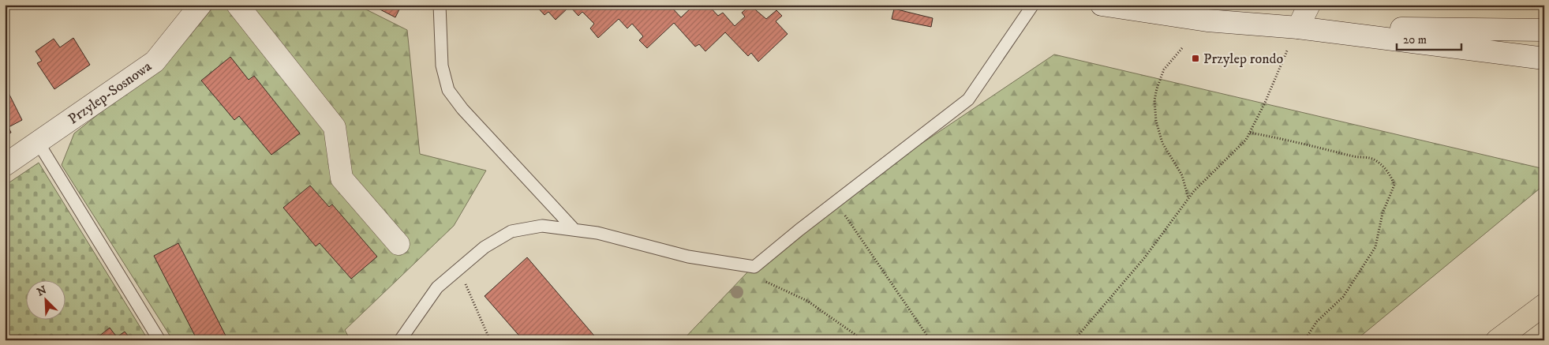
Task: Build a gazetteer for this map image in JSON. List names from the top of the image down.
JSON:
{
  "streets": {
    "main road": ["Przylep-Sosnowa"]
  },
  "places": {
    "transit": ["Przylep rondo"]
  },
  "scale_bar": "20 m",
  "north": "top left"
}
